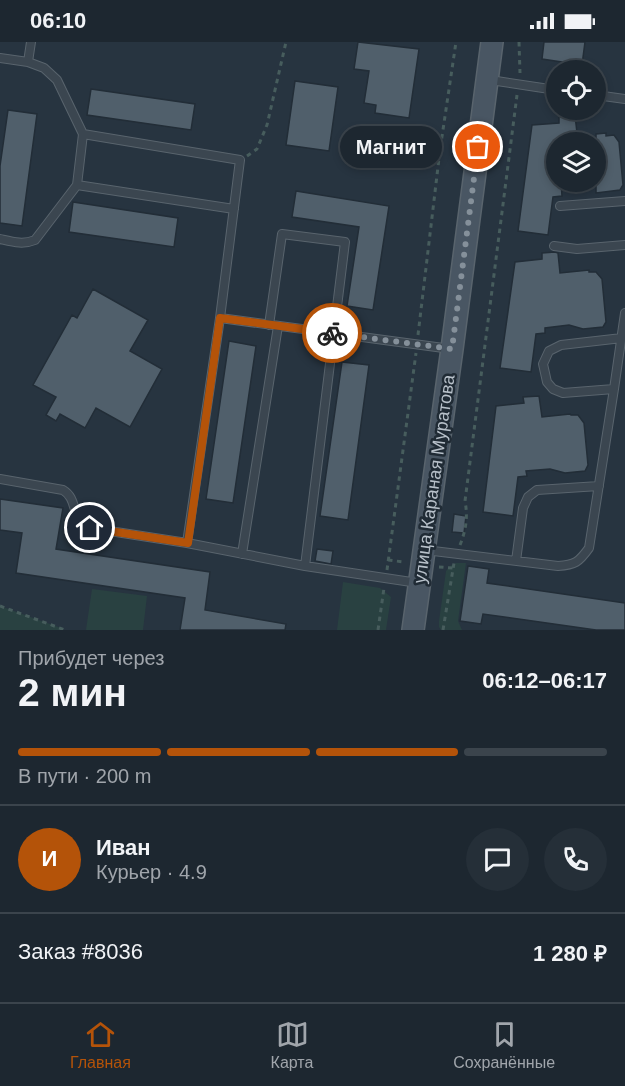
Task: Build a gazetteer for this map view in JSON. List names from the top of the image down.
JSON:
{
  "streets": {
    "main road": ["улица Караная Муратова"]
  },
  "places": ["Магнит"],
  "page": {
    "status": "06:10",
    "bubble": "Магнит",
    "heading": ["2 мин", "Прибудет через", "06:12–06:17"],
    "panel": [
      "Иван",
      "Курьер · 4.9",
      "Заказ #8036",
      "1 280 ₽"
    ],
    "bar": "В пути · 200 m",
    "round": "И",
    "tabs": ["Главная", "Карта", "Сохранённые"]
  }
}
